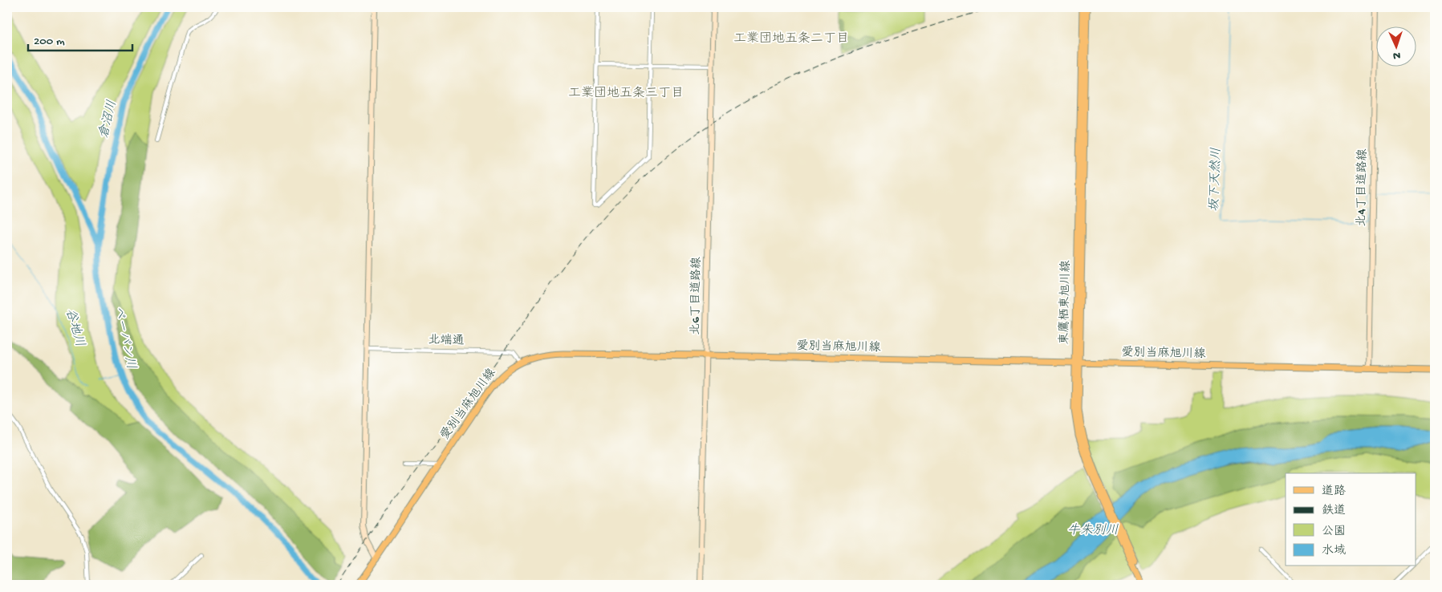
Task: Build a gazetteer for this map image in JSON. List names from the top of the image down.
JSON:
{
  "streets": {
    "main road": ["東鷹栖東旭川線", "愛別当麻旭川線"],
    "street": ["北4丁目道路線", "北6丁目道路線", "北端通"]
  },
  "crossings": [
    ["北4丁目道路線", "愛別当麻旭川線"],
    ["北6丁目道路線", "愛別当麻旭川線"],
    ["東鷹栖東旭川線", "愛別当麻旭川線"],
    ["北端通", "愛別当麻旭川線"]
  ],
  "districts": ["工業団地五条二丁目", "工業団地五条三丁目"],
  "water": [
    "倉沼川",
    "坂下天然川",
    "谷地川",
    "ペーパン川",
    "牛朱別川"
  ],
  "legend": [
    "道路",
    "鉄道",
    "公園",
    "水域"
  ],
  "scale_bar": "200 m",
  "north": "bottom"
}
